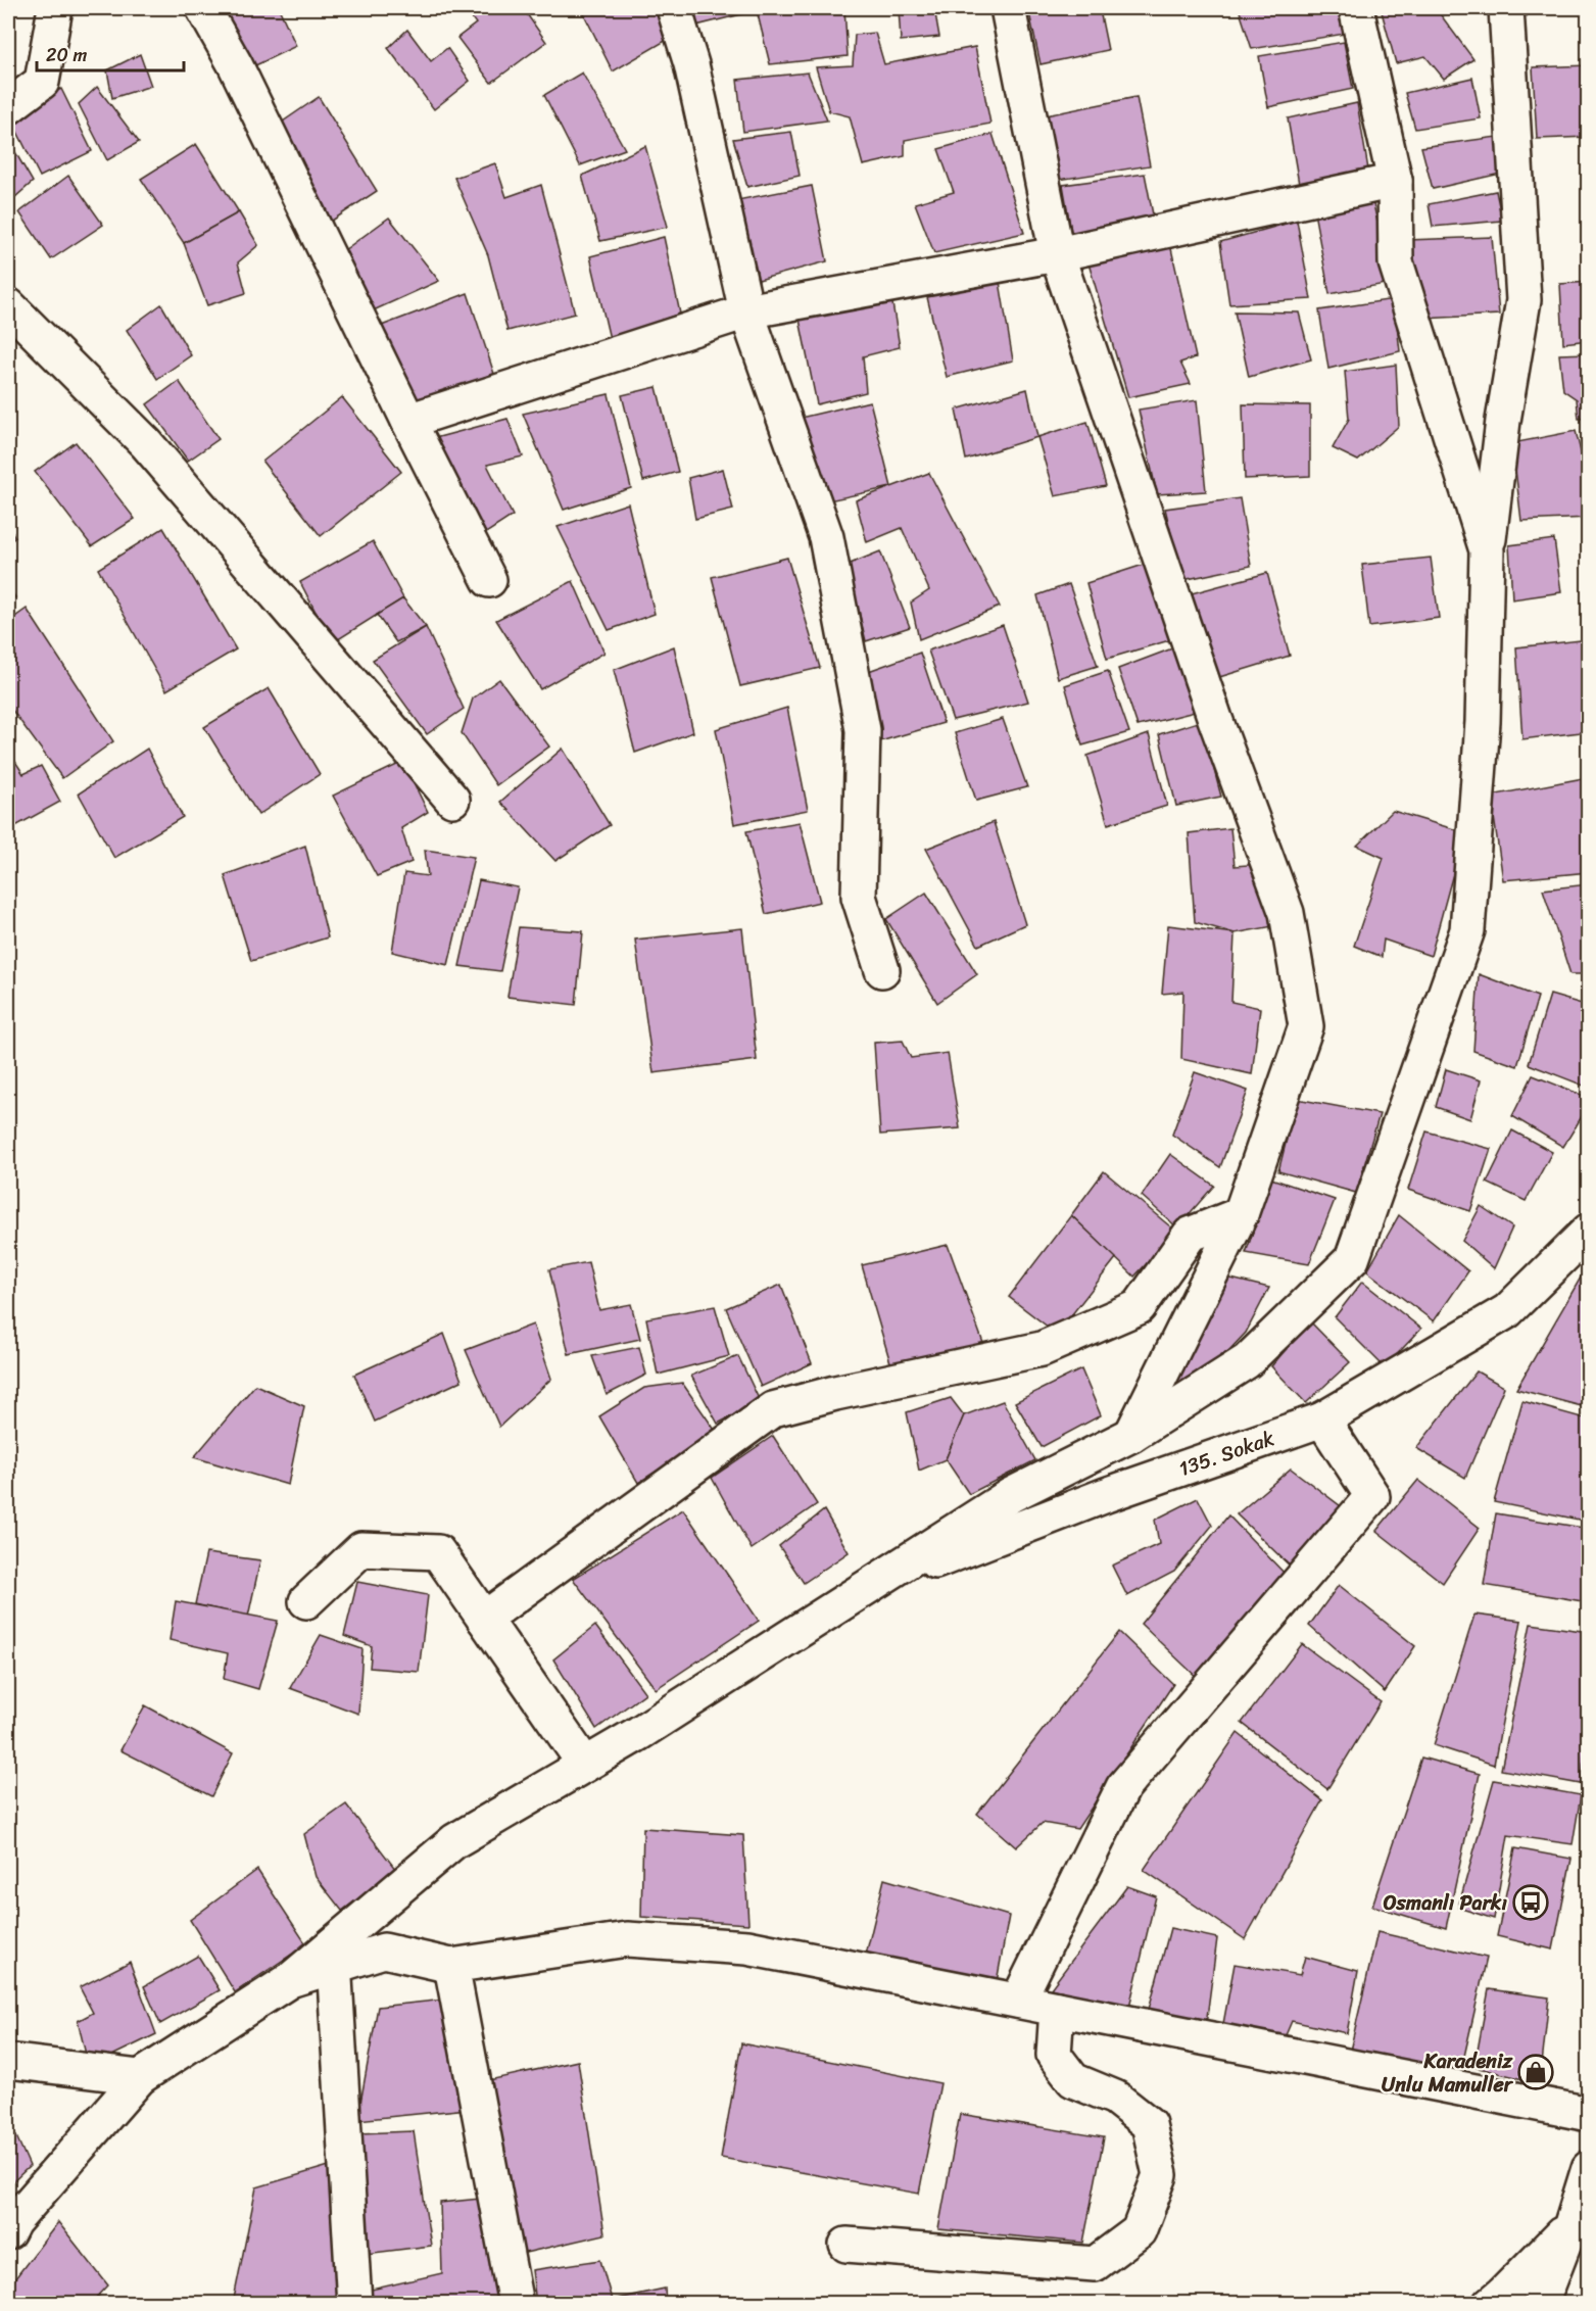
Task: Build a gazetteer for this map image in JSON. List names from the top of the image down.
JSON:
{
  "streets": {
    "street": ["135. Sokak"]
  },
  "places": {
    "bus stop": ["Osmanlı Parkı"],
    "shop": ["Karadeniz Unlu Mamuller"]
  },
  "scale_bar": "20 m"
}
